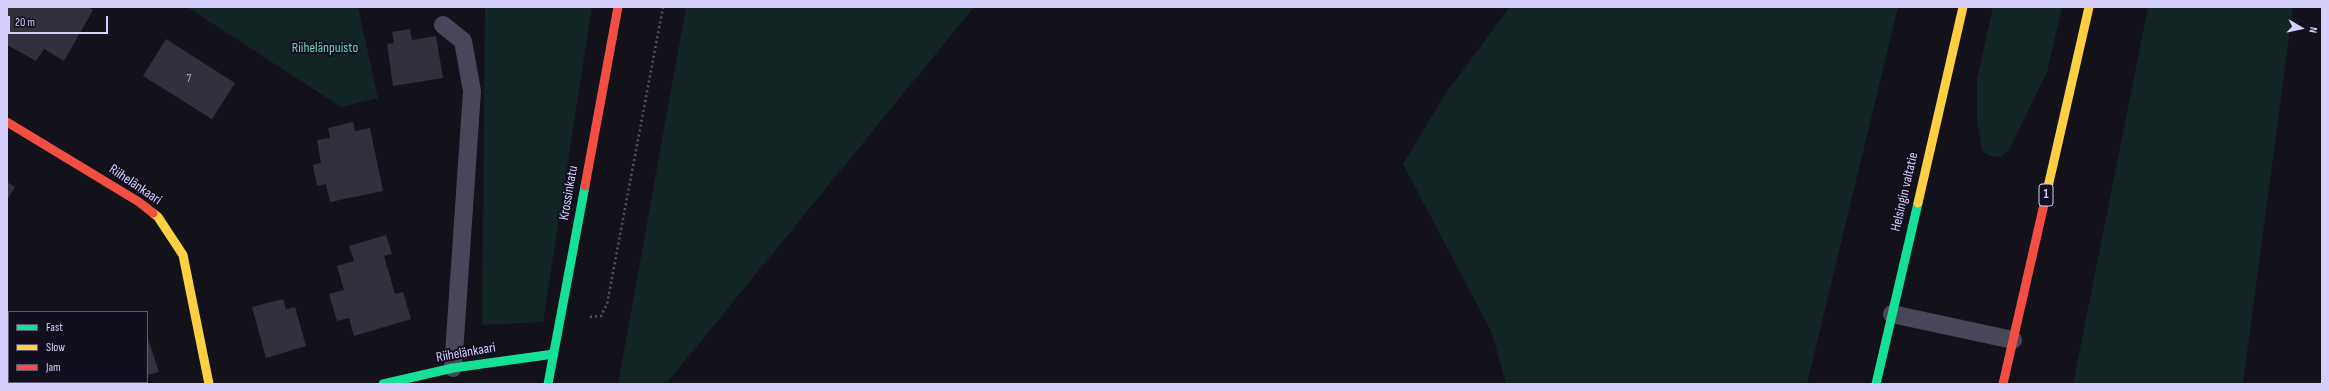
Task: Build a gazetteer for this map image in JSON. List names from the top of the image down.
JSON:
{
  "streets": {
    "main road": [
      "Riihelänkaari",
      "Helsingin valtatie",
      "Krossinkatu",
      "1"
    ]
  },
  "crossings": [
    ["Riihelänkaari", "Krossinkatu"]
  ],
  "parks": ["Riihelänpuisto"],
  "house_numbers": ["7"],
  "legend": ["Fast", "Slow", "Jam"],
  "scale_bar": "20 m",
  "north": "right"
}
